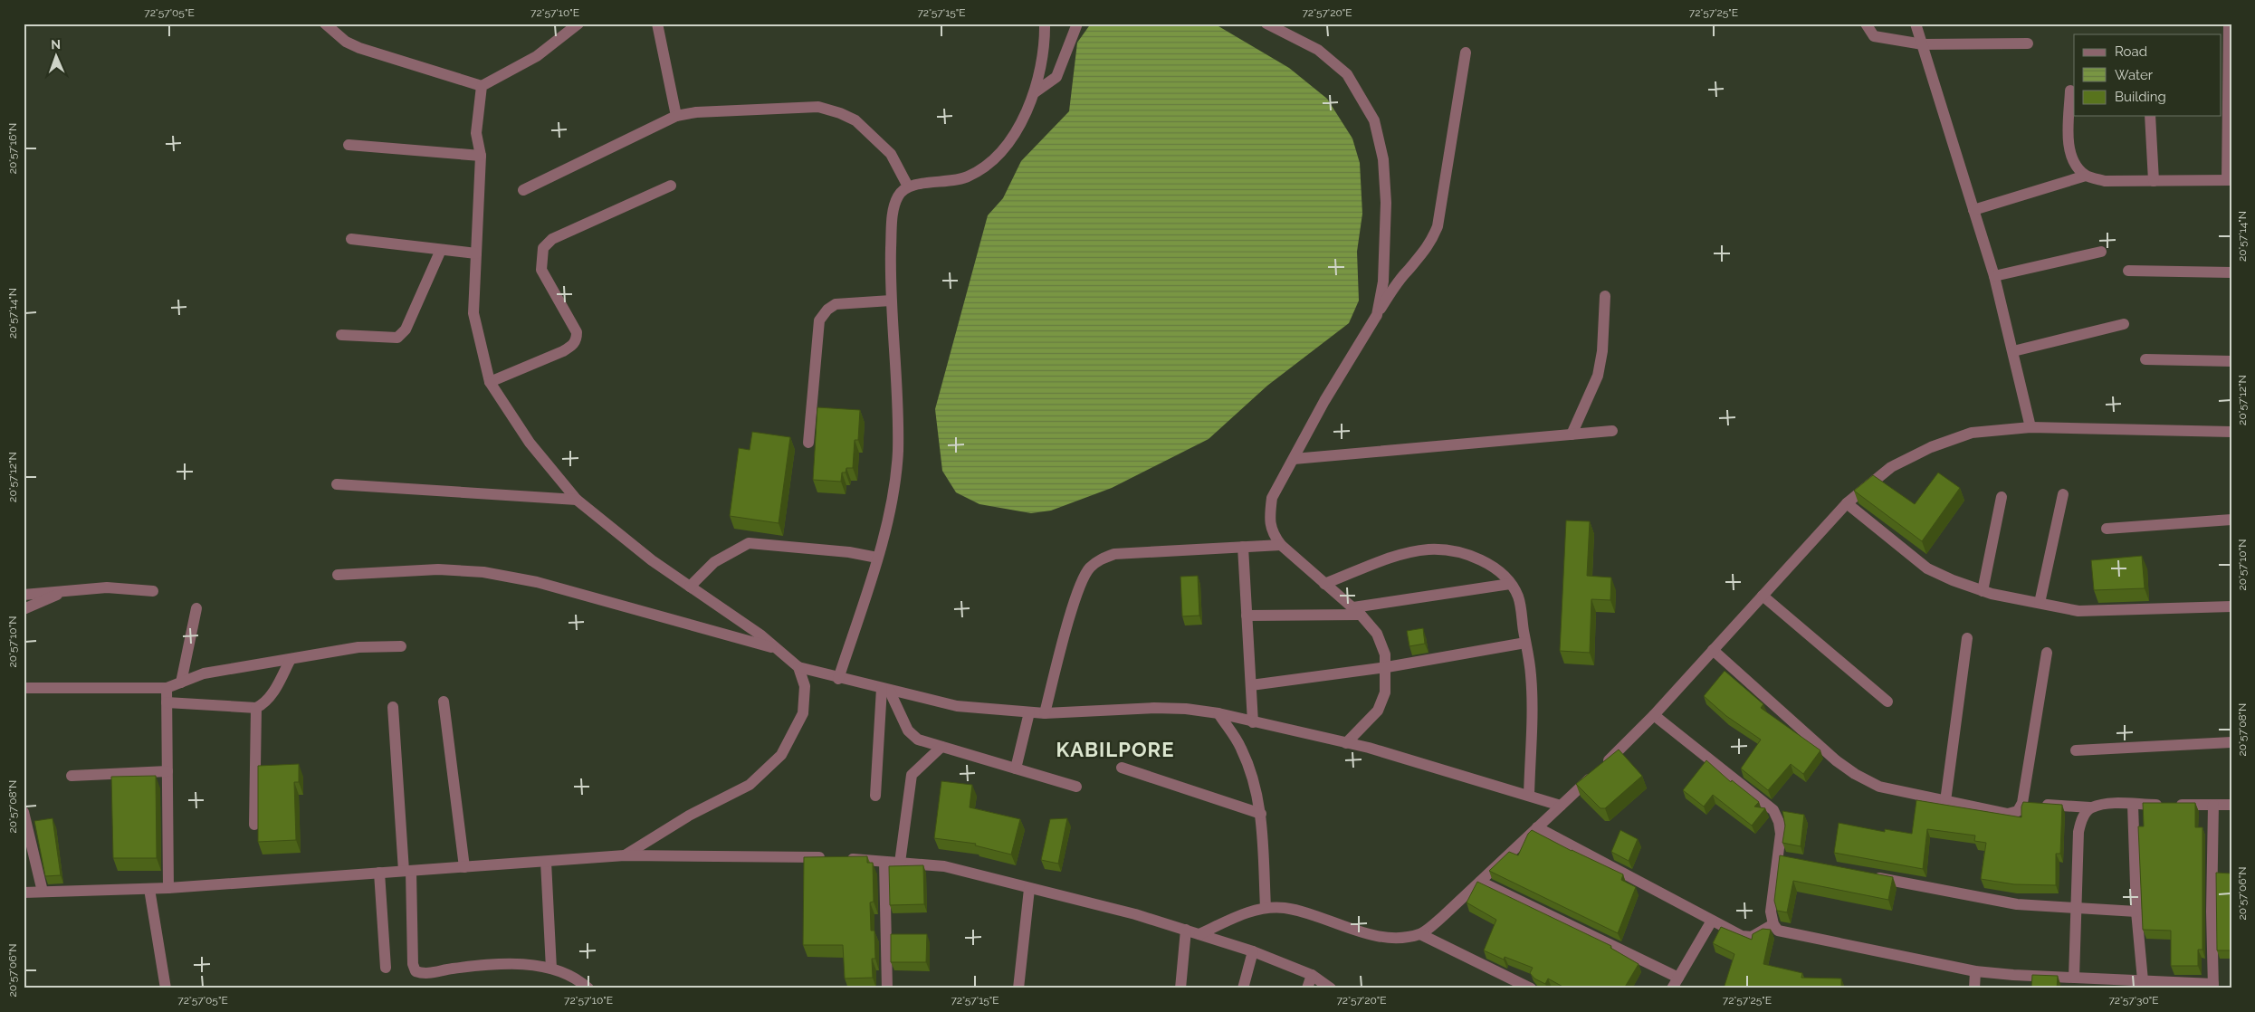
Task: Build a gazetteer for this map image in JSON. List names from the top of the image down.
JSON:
{
  "districts": ["KABILPORE"],
  "legend": ["Road", "Water", "Building"],
  "north": "top",
  "coordinates": [
    "72°57'05\"E",
    "72°57'10\"E",
    "72°57'15\"E",
    "72°57'20\"E",
    "72°57'25\"E",
    "20°57'16\"N",
    "20°57'14\"N",
    "20°57'12\"N",
    "20°57'10\"N",
    "20°57'08\"N",
    "20°57'06\"N",
    "72°57'30\"E"
  ]
}
